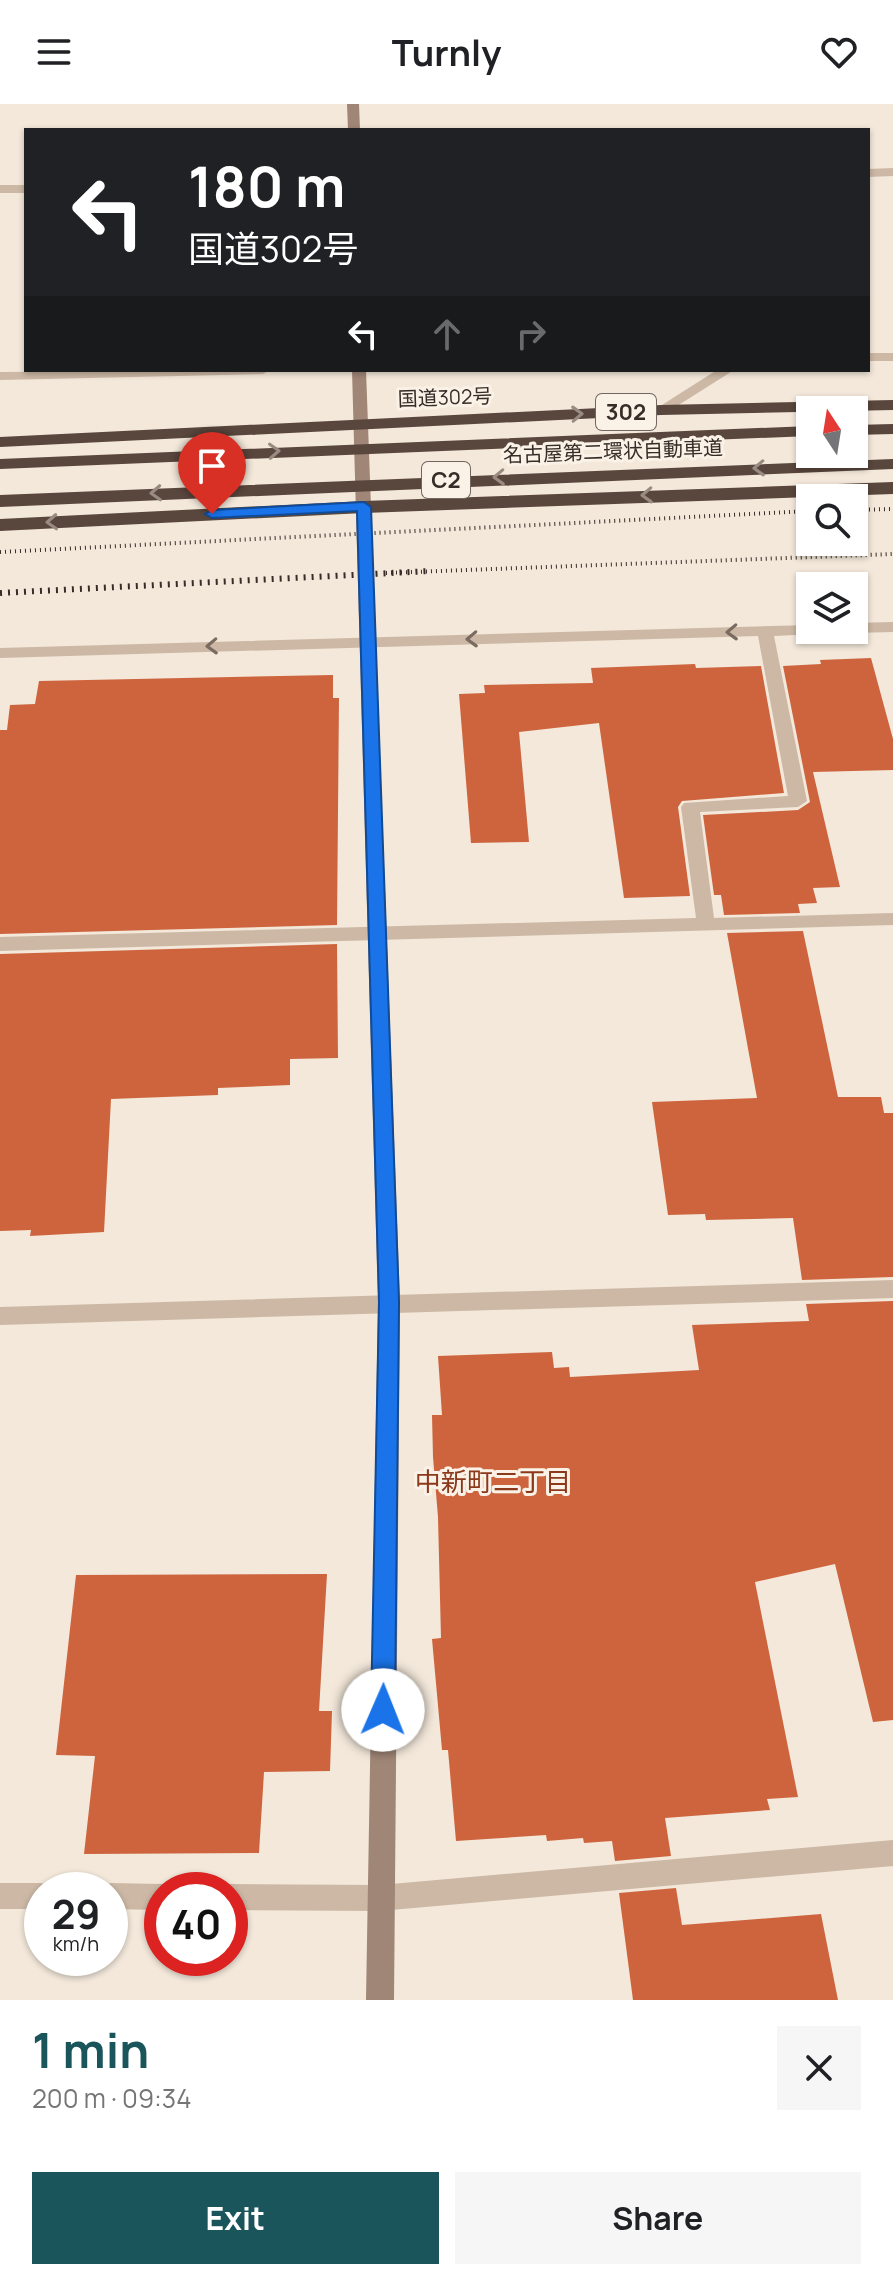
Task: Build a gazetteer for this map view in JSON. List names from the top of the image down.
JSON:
{
  "streets": {
    "highway": [
      "国道302号",
      "302",
      "名古屋第二環状自動車道",
      "C2"
    ]
  },
  "districts": ["中新町二丁目"],
  "north": "top",
  "page": {
    "header": "Turnly",
    "turn": ["180 m", "国道302号"],
    "speed": "29 km/h",
    "limit": "40",
    "heading": ["1 min", "200 m · 09:34"],
    "buttons": ["Exit", "Share"]
  }
}
